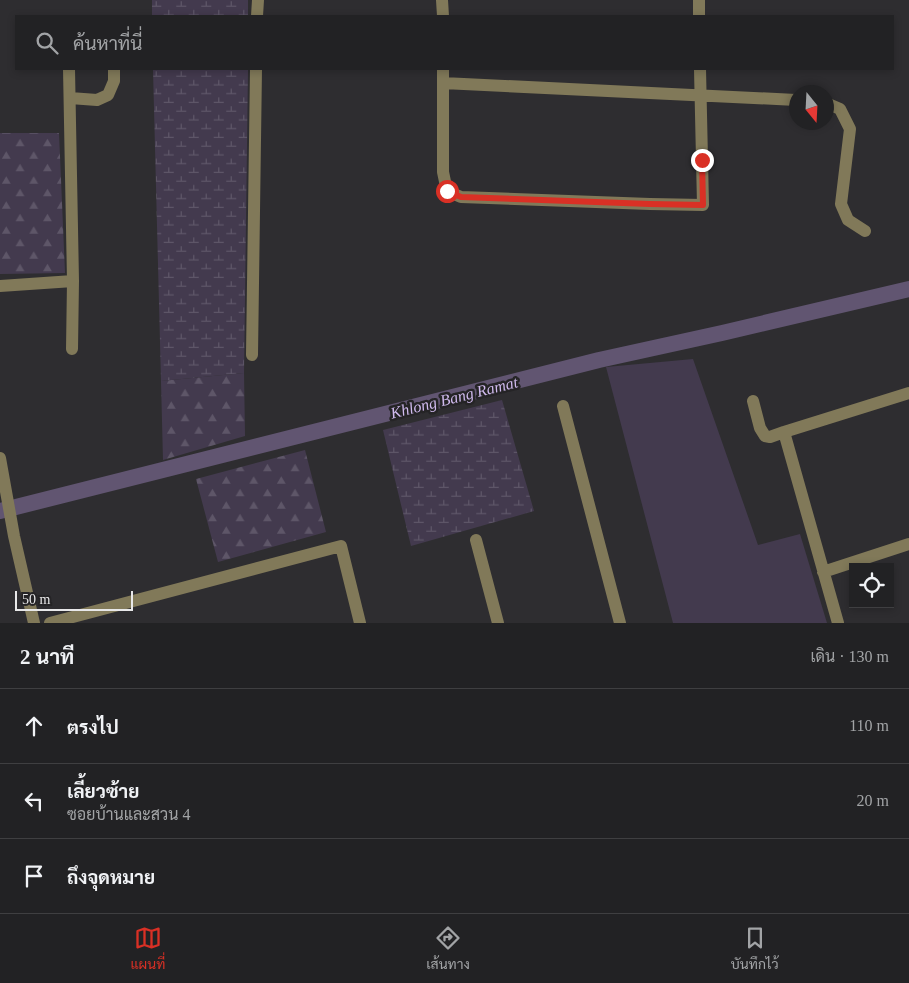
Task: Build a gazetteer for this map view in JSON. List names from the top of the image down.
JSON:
{
  "water": ["Khlong Bang Ramat"],
  "scale_bar": "50 m",
  "north": "bottom",
  "page": {
    "search": "ค้นหาที่นี่",
    "scale": "50 m",
    "heading": ["2 นาที", "เดิน · 130 m"],
    "list": [
      ["ตรงไป", "110 m"],
      ["เลี้ยวซ้าย", "ซอยบ้านและสวน 4", "20 m"],
      "ถึงจุดหมาย"
    ],
    "nav": ["แผนที่", "เส้นทาง", "บันทึกไว้"]
  }
}
